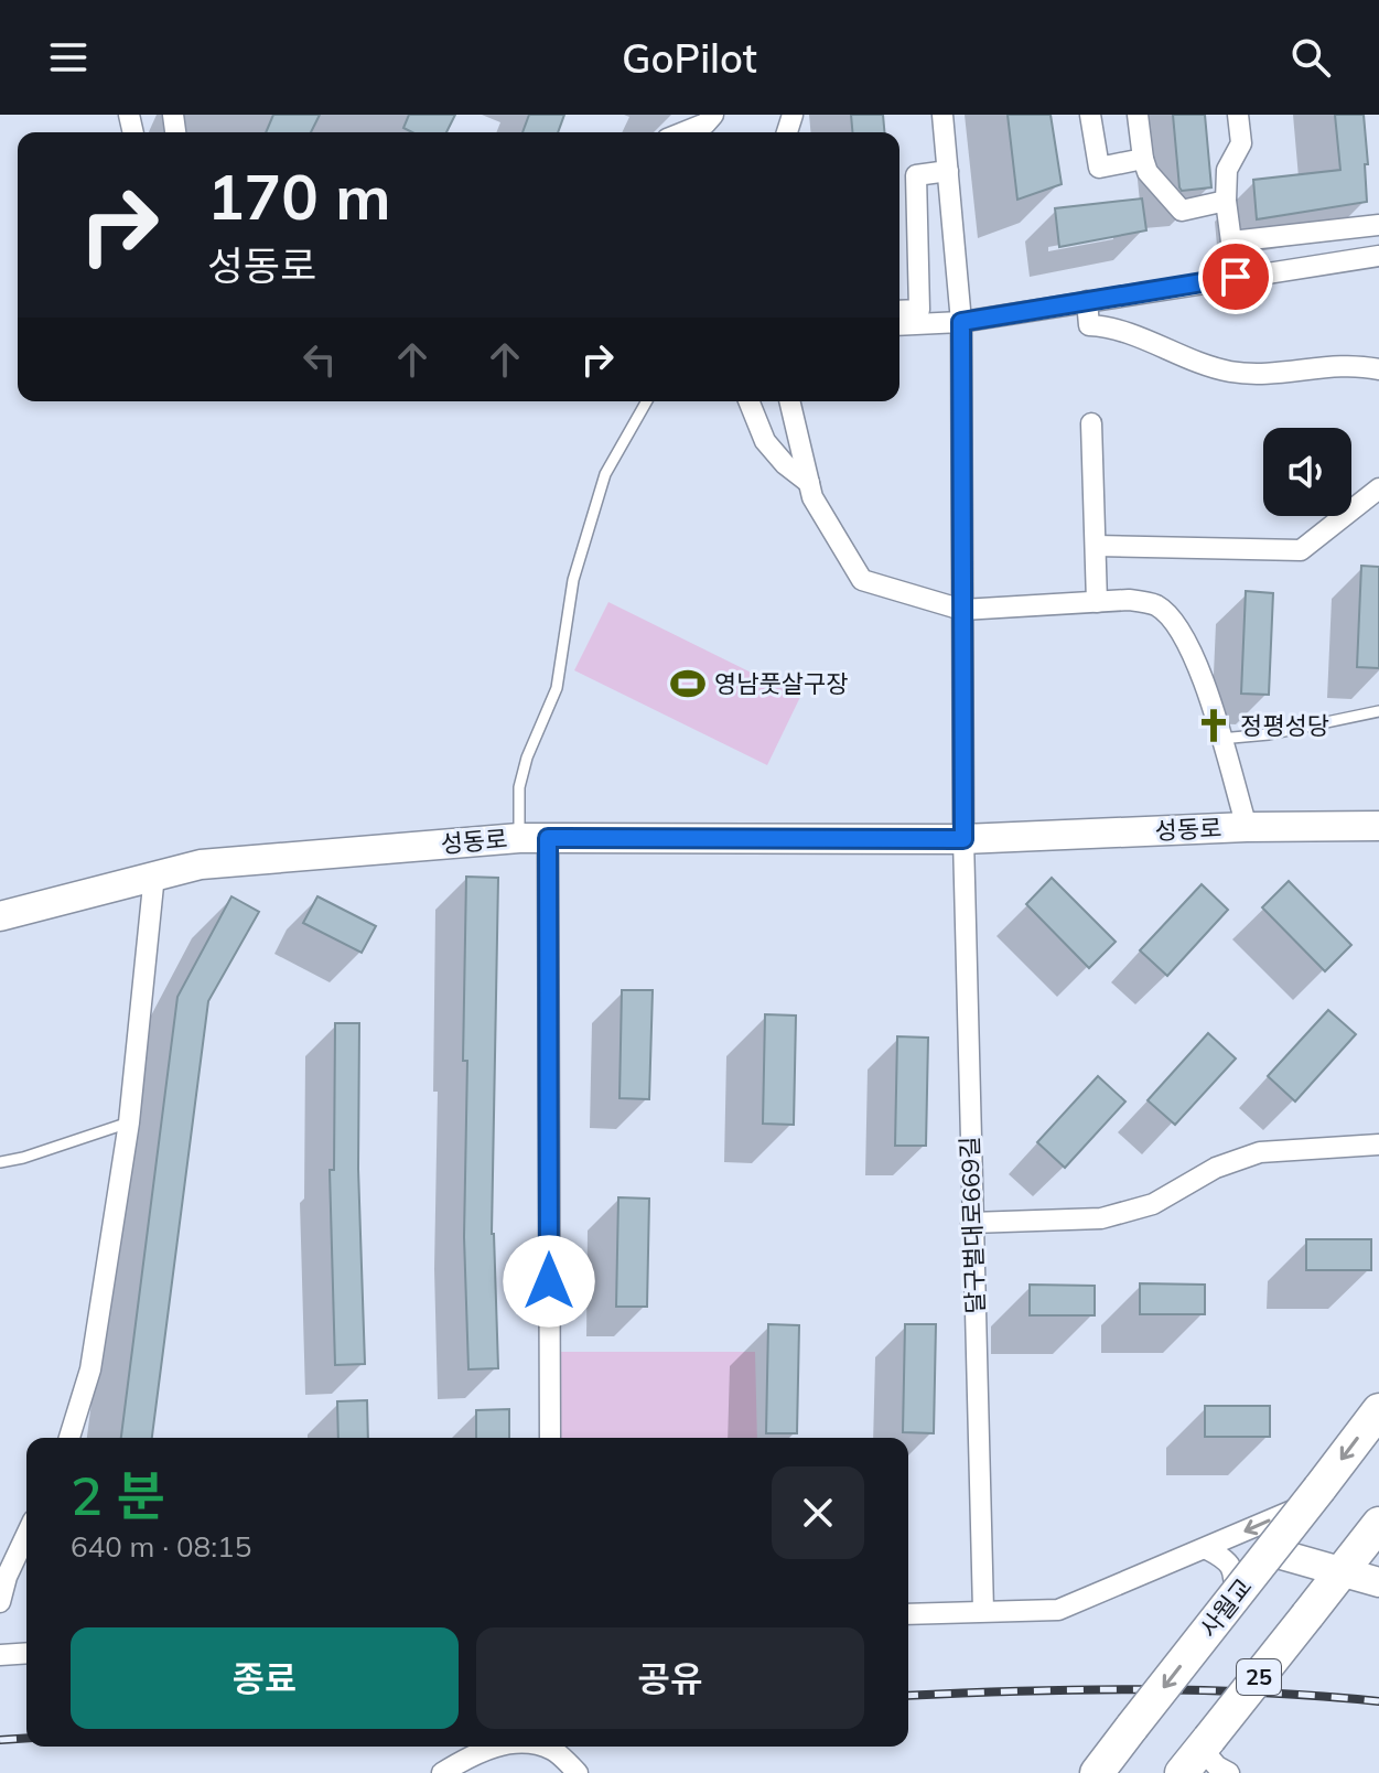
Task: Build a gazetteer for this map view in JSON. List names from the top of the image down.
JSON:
{
  "streets": {
    "main road": ["사월교", "25"],
    "street": ["성동로", "달구벌대로669길"]
  },
  "crossings": [
    ["성동로", "달구벌대로669길"]
  ],
  "places": {
    "sports": ["영남풋살구장"],
    "church": ["정평성당"]
  },
  "page": {
    "header": "GoPilot",
    "turn": ["170 m", "성동로"],
    "heading": ["2 분", "640 m · 08:15"],
    "buttons": ["종료", "공유"]
  }
}
